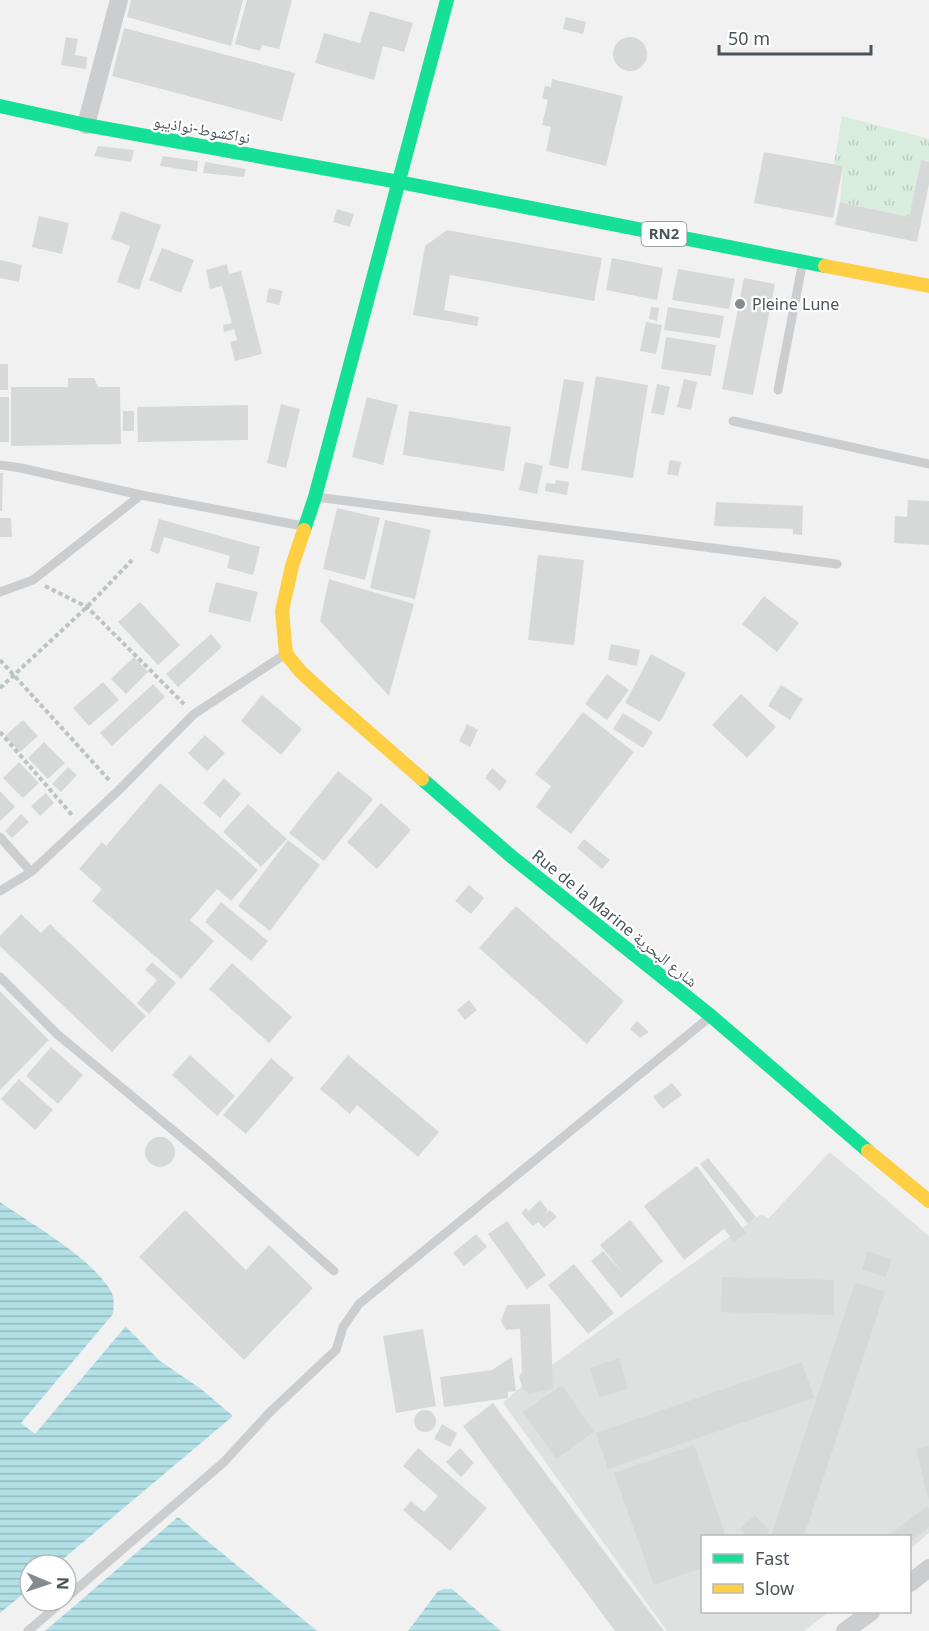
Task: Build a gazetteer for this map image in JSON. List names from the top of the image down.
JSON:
{
  "streets": {
    "main road": ["نواكشوط-نواذيبو", "RN2", "Rue de la Marine شارع البحرية"]
  },
  "crossings": [
    ["نواكشوط-نواذيبو", "RN2"]
  ],
  "places": ["Pleine Lune"],
  "legend": ["Fast", "Slow"],
  "scale_bar": "50 m",
  "north": "right"
}
